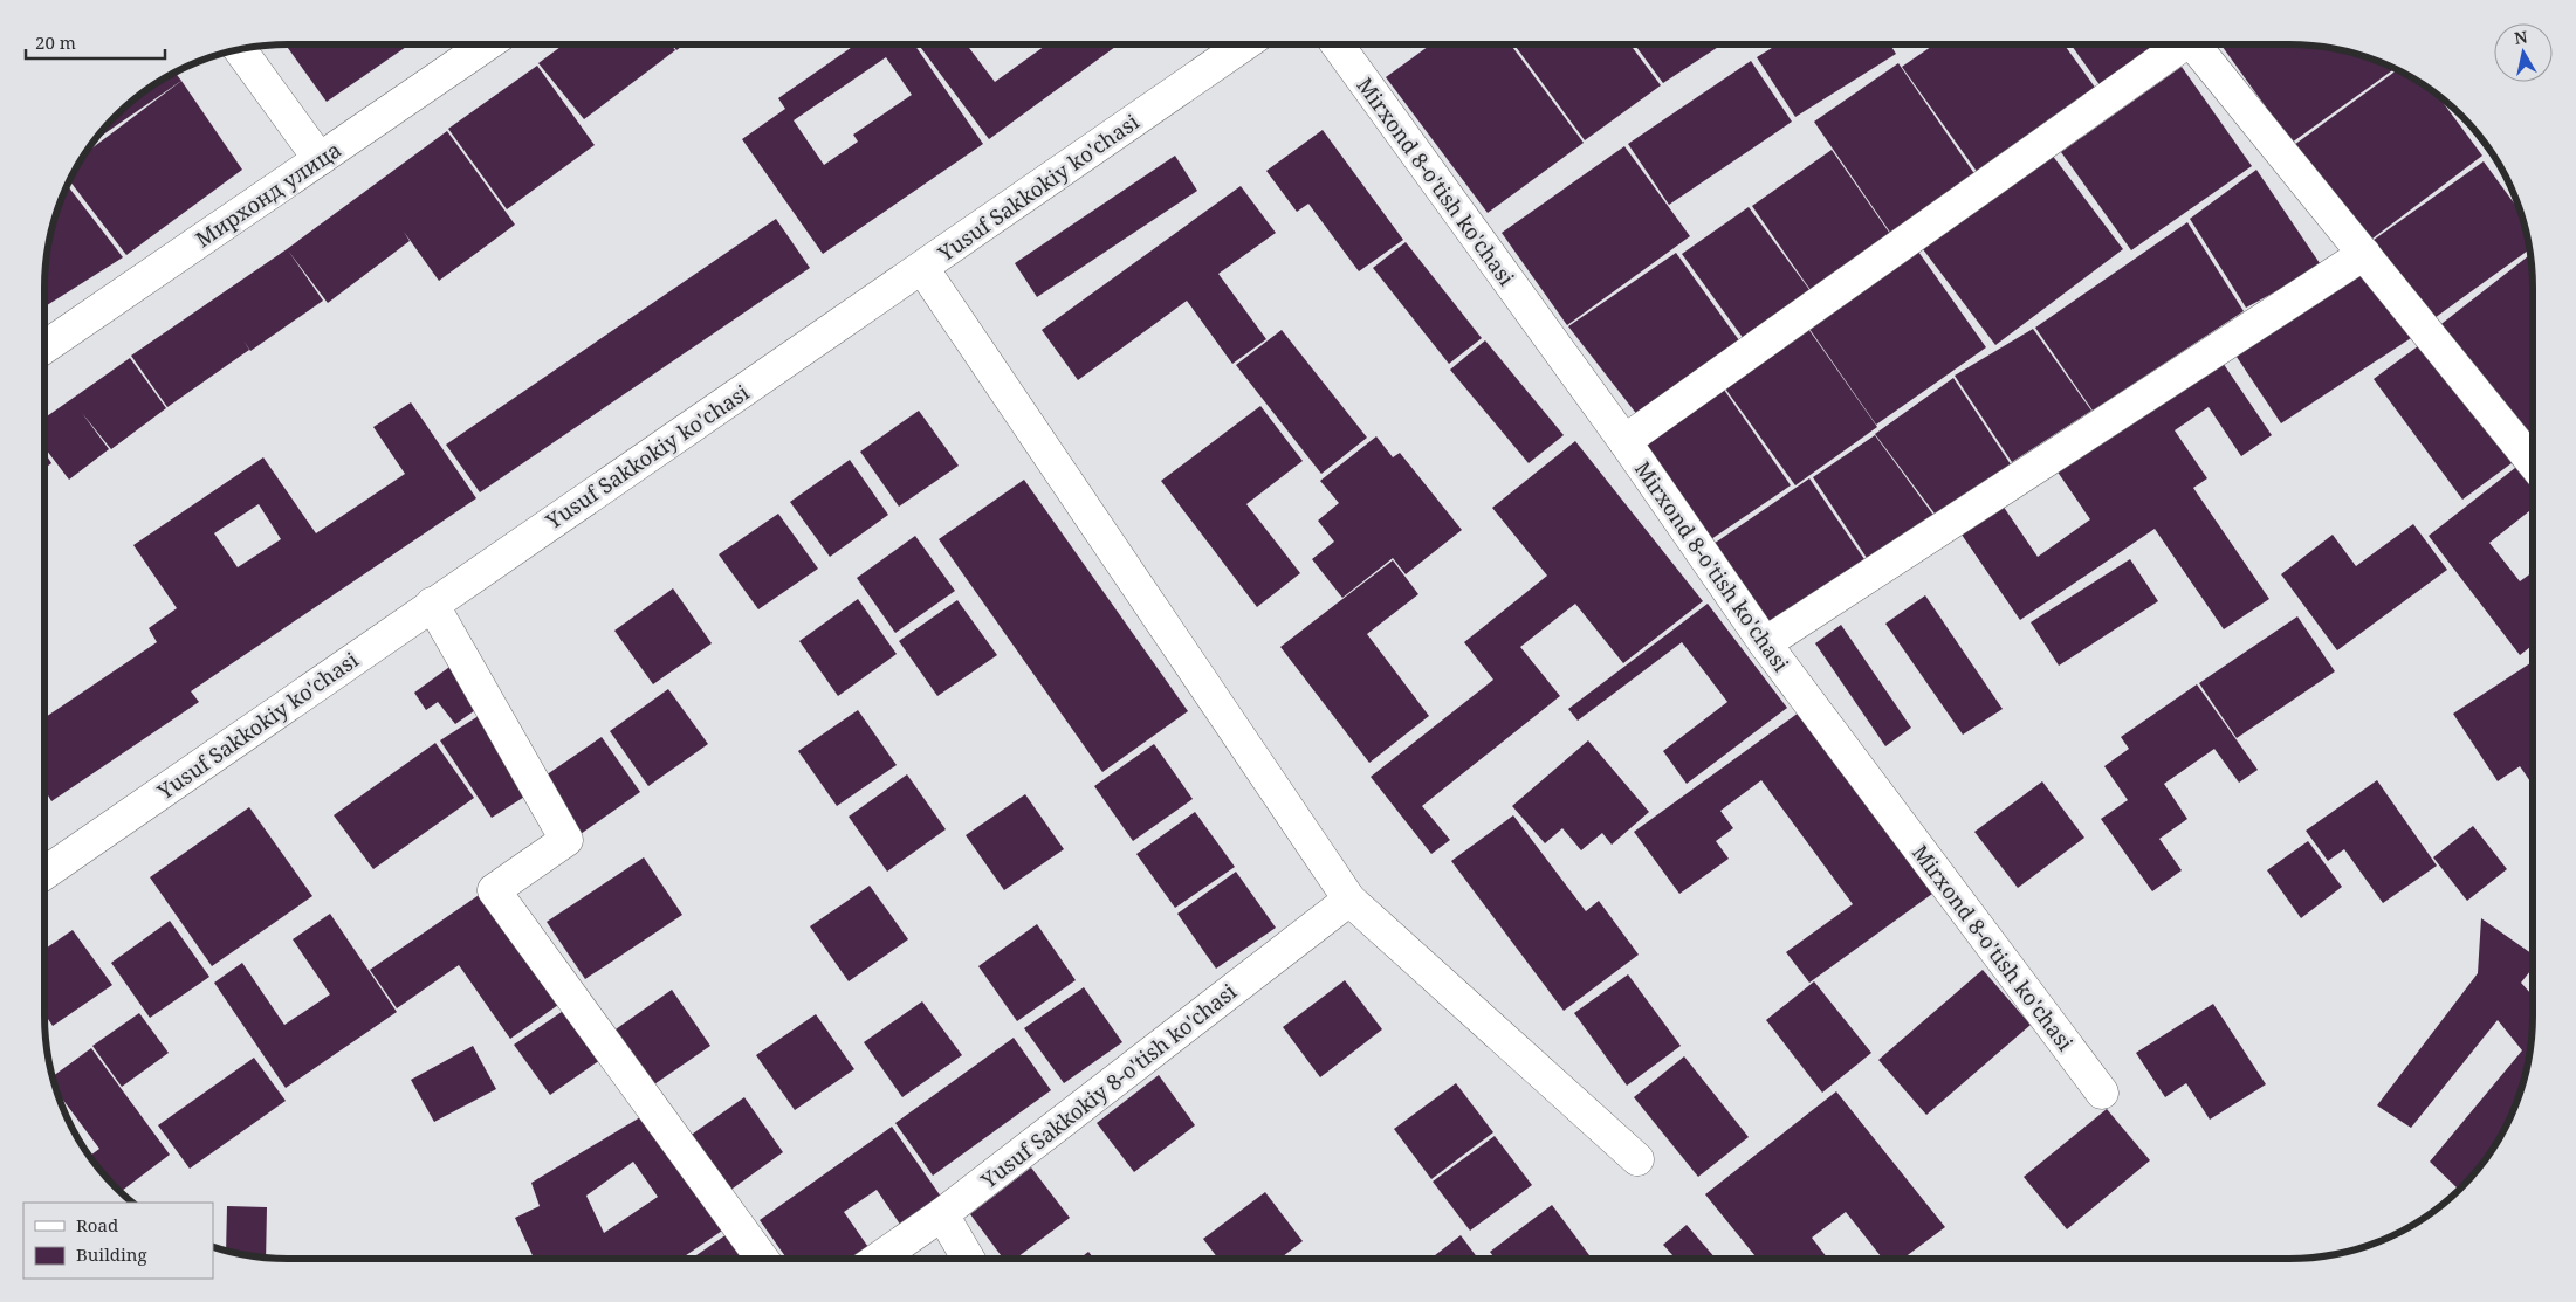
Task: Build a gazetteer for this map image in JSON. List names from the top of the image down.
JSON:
{
  "streets": {
    "street": [
      "Mirxond 8-o'tish ko'chasi",
      "Yusuf Sakkokiy ko'chasi",
      "Мирхонд улица",
      "Yusuf Sakkokiy 8-o'tish ko'chasi"
    ]
  },
  "legend": ["Road", "Building"],
  "scale_bar": "20 m",
  "north": "top"
}
